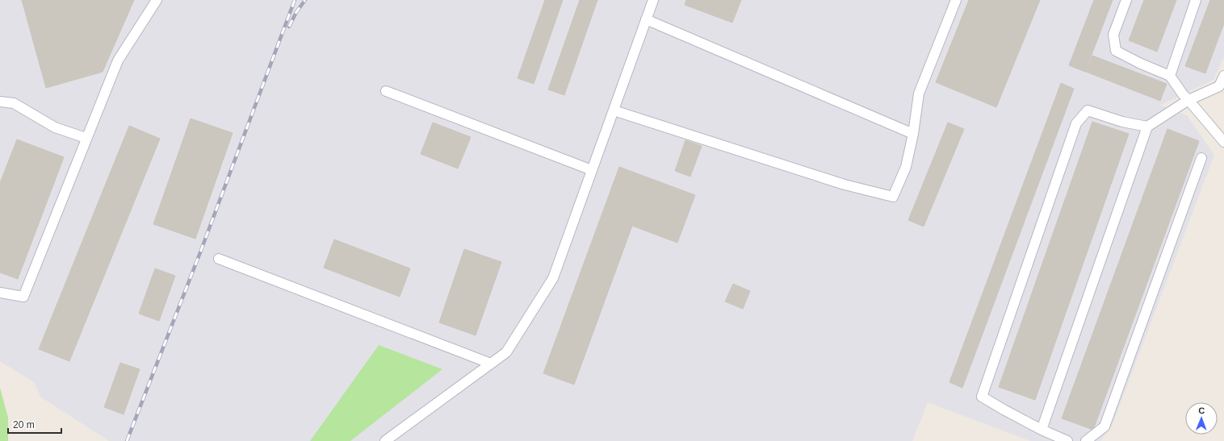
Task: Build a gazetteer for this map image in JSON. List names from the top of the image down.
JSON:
{
  "scale_bar": "20 m",
  "north": "top"
}
